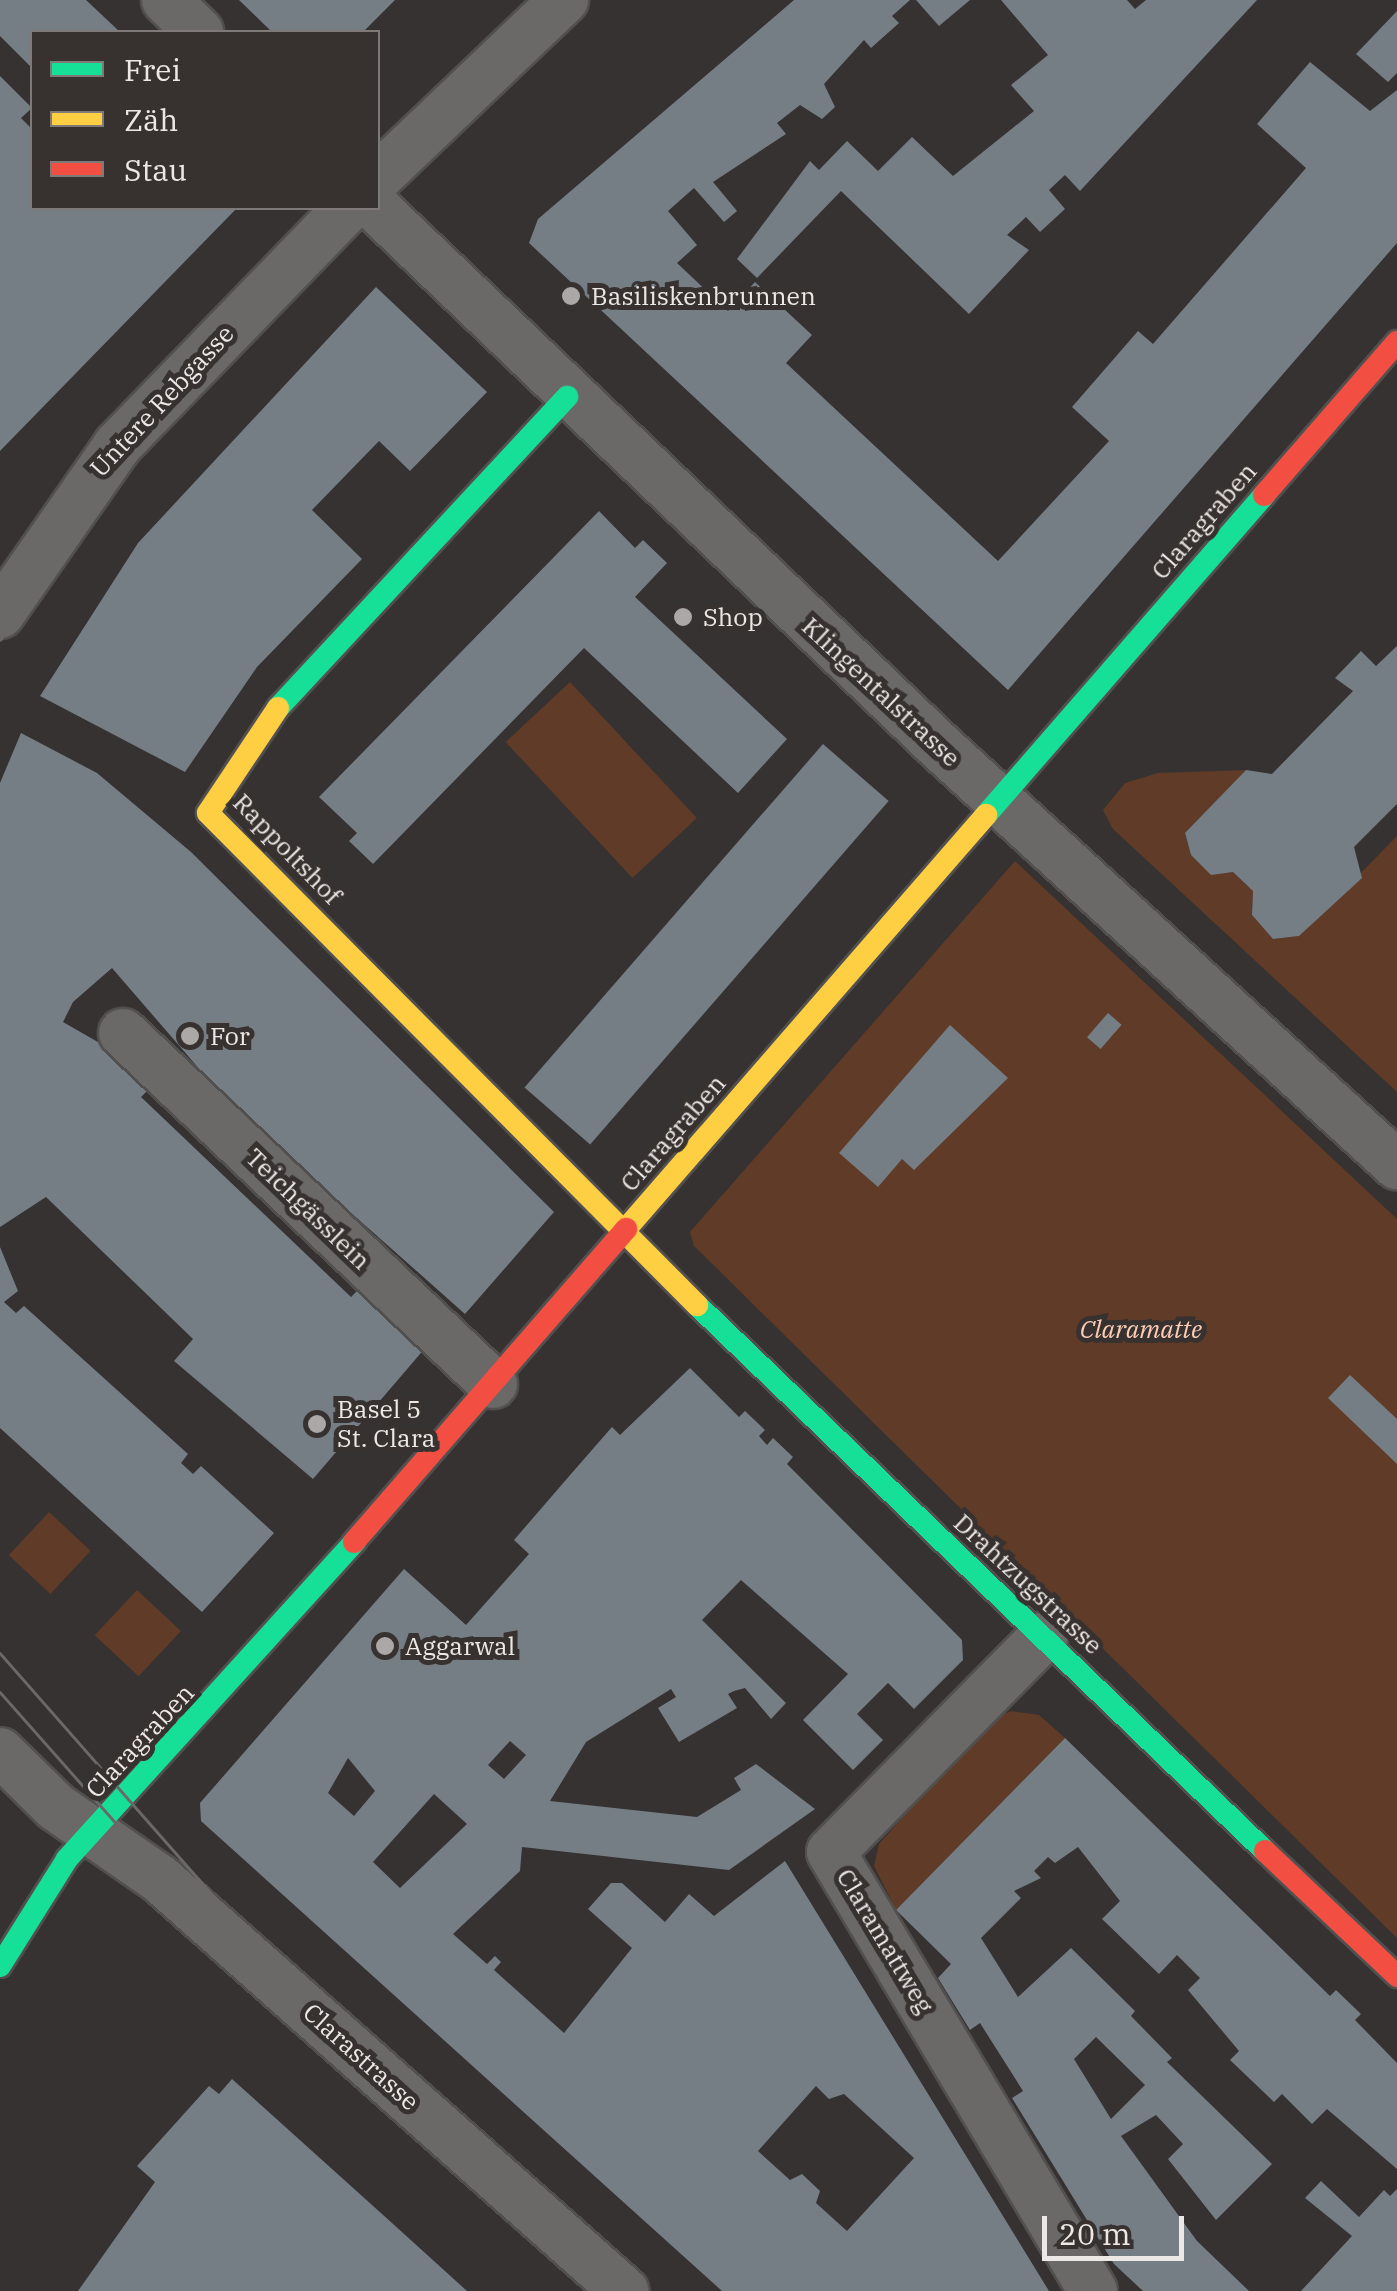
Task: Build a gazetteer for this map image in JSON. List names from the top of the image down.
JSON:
{
  "streets": {
    "street": [
      "Untere Rebgasse",
      "Claragraben",
      "Klingentalstrasse",
      "Rappoltshof",
      "Teichgässlein",
      "Drahtzugstrasse",
      "Claramattweg",
      "Clarastrasse"
    ]
  },
  "crossings": [
    ["Claragraben", "Klingentalstrasse"],
    ["Claragraben", "Rappoltshof"],
    ["Claragraben", "Teichgässlein"],
    ["Claragraben", "Drahtzugstrasse"],
    ["Claragraben", "Clarastrasse"],
    ["Klingentalstrasse", "Rappoltshof"],
    ["Rappoltshof", "Drahtzugstrasse"],
    ["Drahtzugstrasse", "Claramattweg"]
  ],
  "parks": ["Claramatte"],
  "places": [
    "Basiliskenbrunnen",
    "Shop",
    "For",
    "Basel 5 St. Clara",
    "Aggarwal"
  ],
  "legend": ["Frei", "Zäh", "Stau"],
  "scale_bar": "20 m"
}
